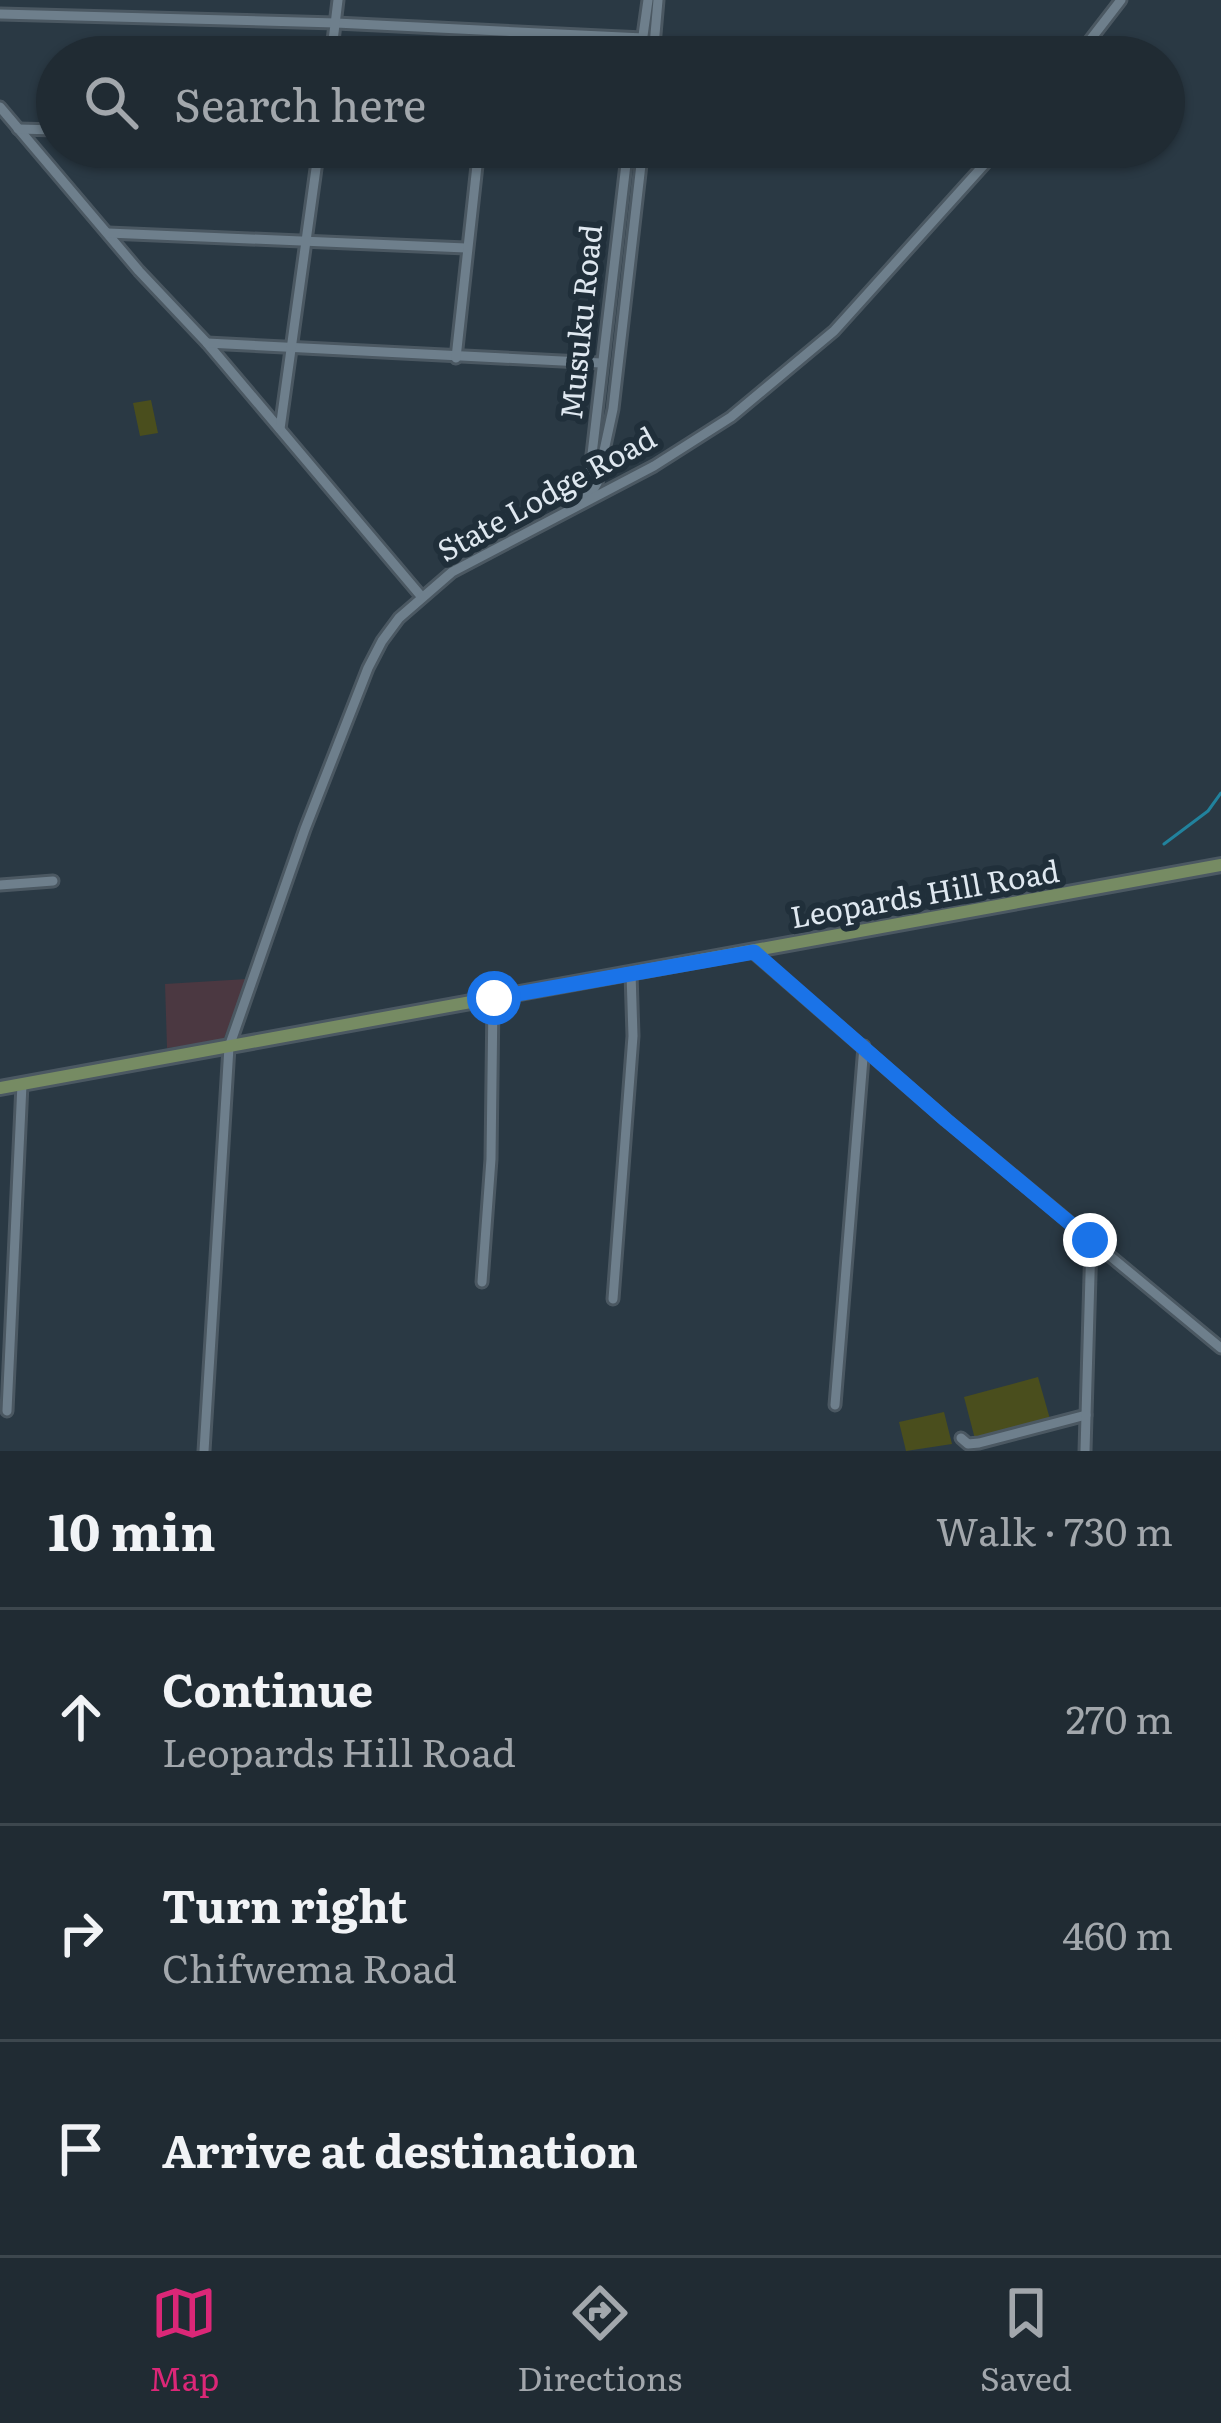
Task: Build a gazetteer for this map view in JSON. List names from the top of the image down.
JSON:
{
  "streets": {
    "main road": ["Leopards Hill Road"],
    "street": ["Musuku Road", "State Lodge Road"]
  },
  "crossings": [
    ["Musuku Road", "State Lodge Road"],
    ["State Lodge Road", "Leopards Hill Road"]
  ],
  "page": {
    "search": "Search here",
    "heading": ["10 min", "Walk · 730 m"],
    "list": [
      ["Continue", "Leopards Hill Road", "270 m"],
      ["Turn right", "Chifwema Road", "460 m"],
      "Arrive at destination"
    ],
    "nav": ["Map", "Directions", "Saved"]
  }
}
